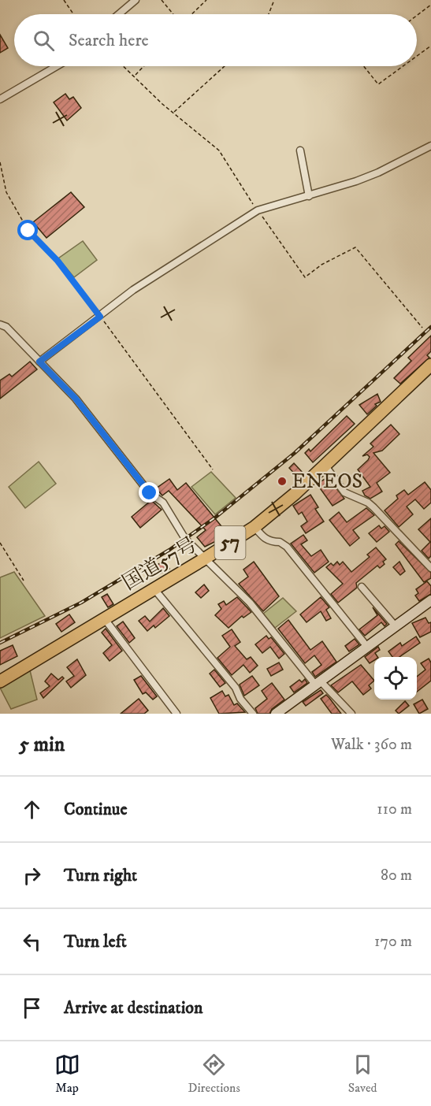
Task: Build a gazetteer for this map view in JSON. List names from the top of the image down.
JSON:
{
  "streets": {
    "highway": ["57", "国道57号"]
  },
  "places": ["ENEOS"],
  "page": {
    "search": "Search here",
    "heading": ["5 min", "Walk · 360 m"],
    "list": [
      ["Continue", "110 m"],
      ["Turn right", "80 m"],
      ["Turn left", "170 m"],
      "Arrive at destination"
    ],
    "nav": ["Map", "Directions", "Saved"]
  }
}
